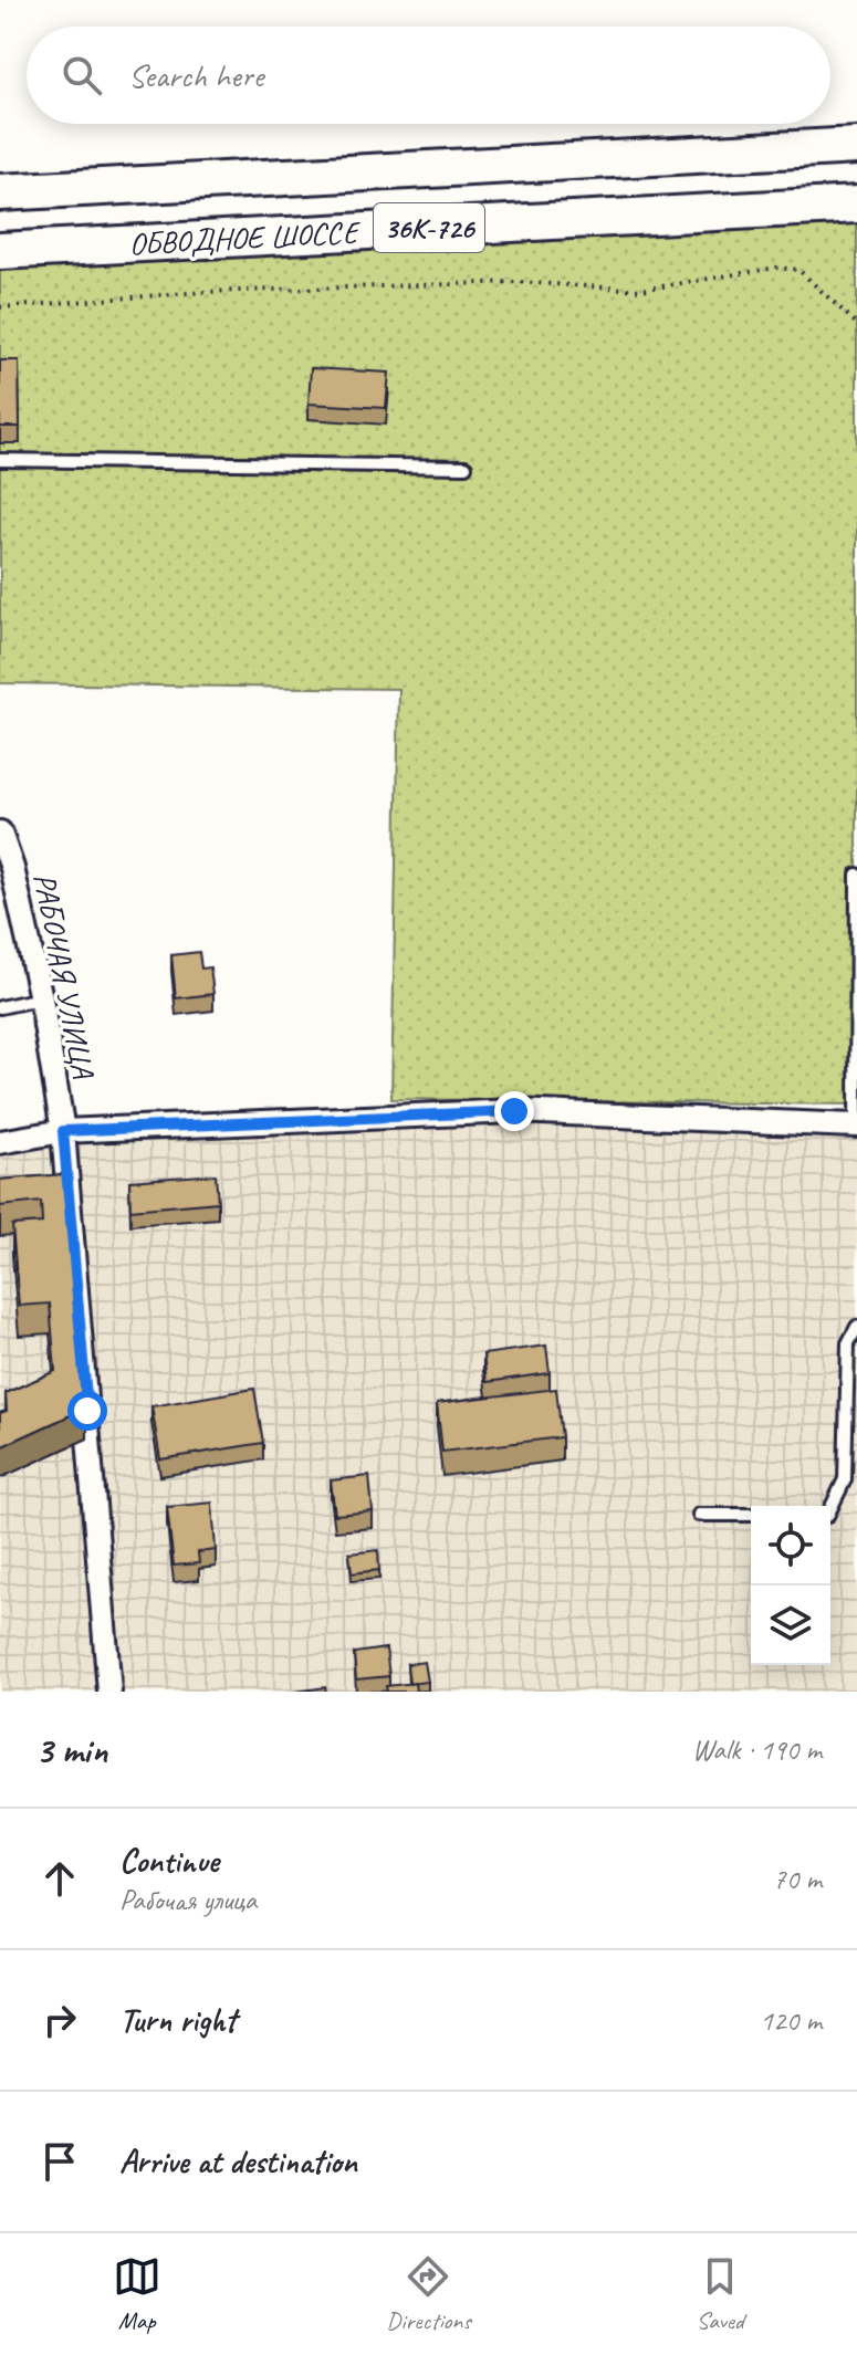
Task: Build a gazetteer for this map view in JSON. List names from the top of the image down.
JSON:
{
  "streets": {
    "main road": ["36К-726", "ОБВОДНОЕ ШОССЕ"],
    "street": ["РАБОЧАЯ УЛИЦА"]
  },
  "page": {
    "search": "Search here",
    "heading": ["3 min", "Walk · 190 m"],
    "list": [
      ["Continue", "Рабочая улица", "70 m"],
      ["Turn right", "120 m"],
      "Arrive at destination"
    ],
    "nav": ["Map", "Directions", "Saved"]
  }
}
